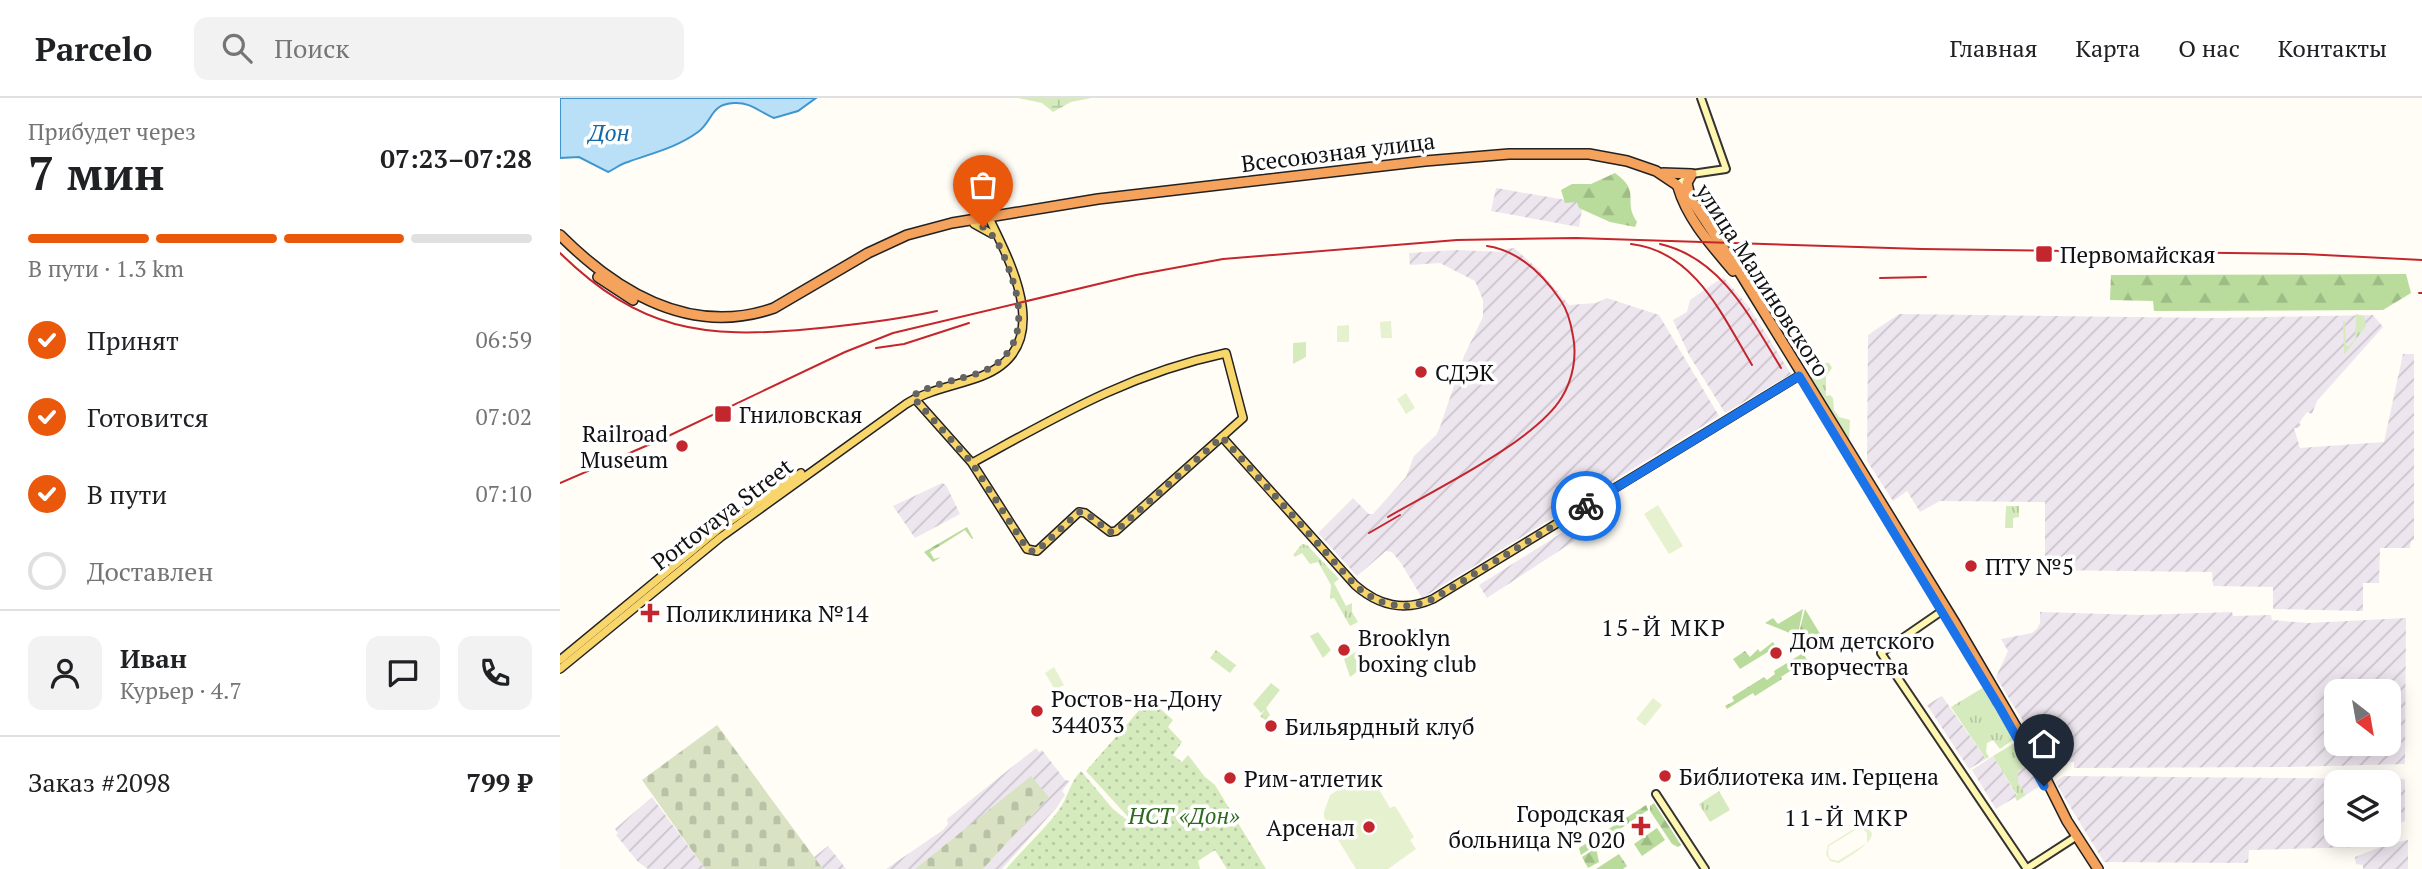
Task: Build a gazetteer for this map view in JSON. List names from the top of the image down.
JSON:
{
  "streets": {
    "highway": ["Всесоюзная улица", "улица Малиновского"],
    "main road": ["Portovaya Street"]
  },
  "crossings": [
    ["Всесоюзная улица", "улица Малиновского"]
  ],
  "districts": ["15-Й МКР", "11-Й МКР"],
  "water": ["Дон"],
  "parks": ["НСТ «Дон»"],
  "places": {
    "transit": ["Первомайская", "Гниловская"],
    "other": [
      "СДЭК",
      "Railroad Museum",
      "ПТУ №5",
      "Brooklyn boxing club",
      "Дом детского творчества",
      "Ростов-на-Дону 344033",
      "Бильярдный клуб",
      "Библиотека им. Герцена",
      "Рим-атлетик",
      "Арсенал"
    ],
    "health": ["Поликлиника №14", "Городская больница № 020"]
  },
  "north": "bottom right",
  "page": {
    "header": "Parcelo",
    "search": "Поиск",
    "nav": [
      "Главная",
      "Карта",
      "О нас",
      "Контакты"
    ],
    "heading": ["7 мин", "Прибудет через", "07:23–07:28"],
    "panel": [
      "Иван",
      "Курьер · 4.7",
      "Заказ #2098",
      "799 ₽"
    ],
    "bar": "В пути · 1.3 km",
    "list": [
      ["Принят", "06:59"],
      ["Готовится", "07:02"],
      ["В пути", "07:10"],
      "Доставлен"
    ]
  }
}
